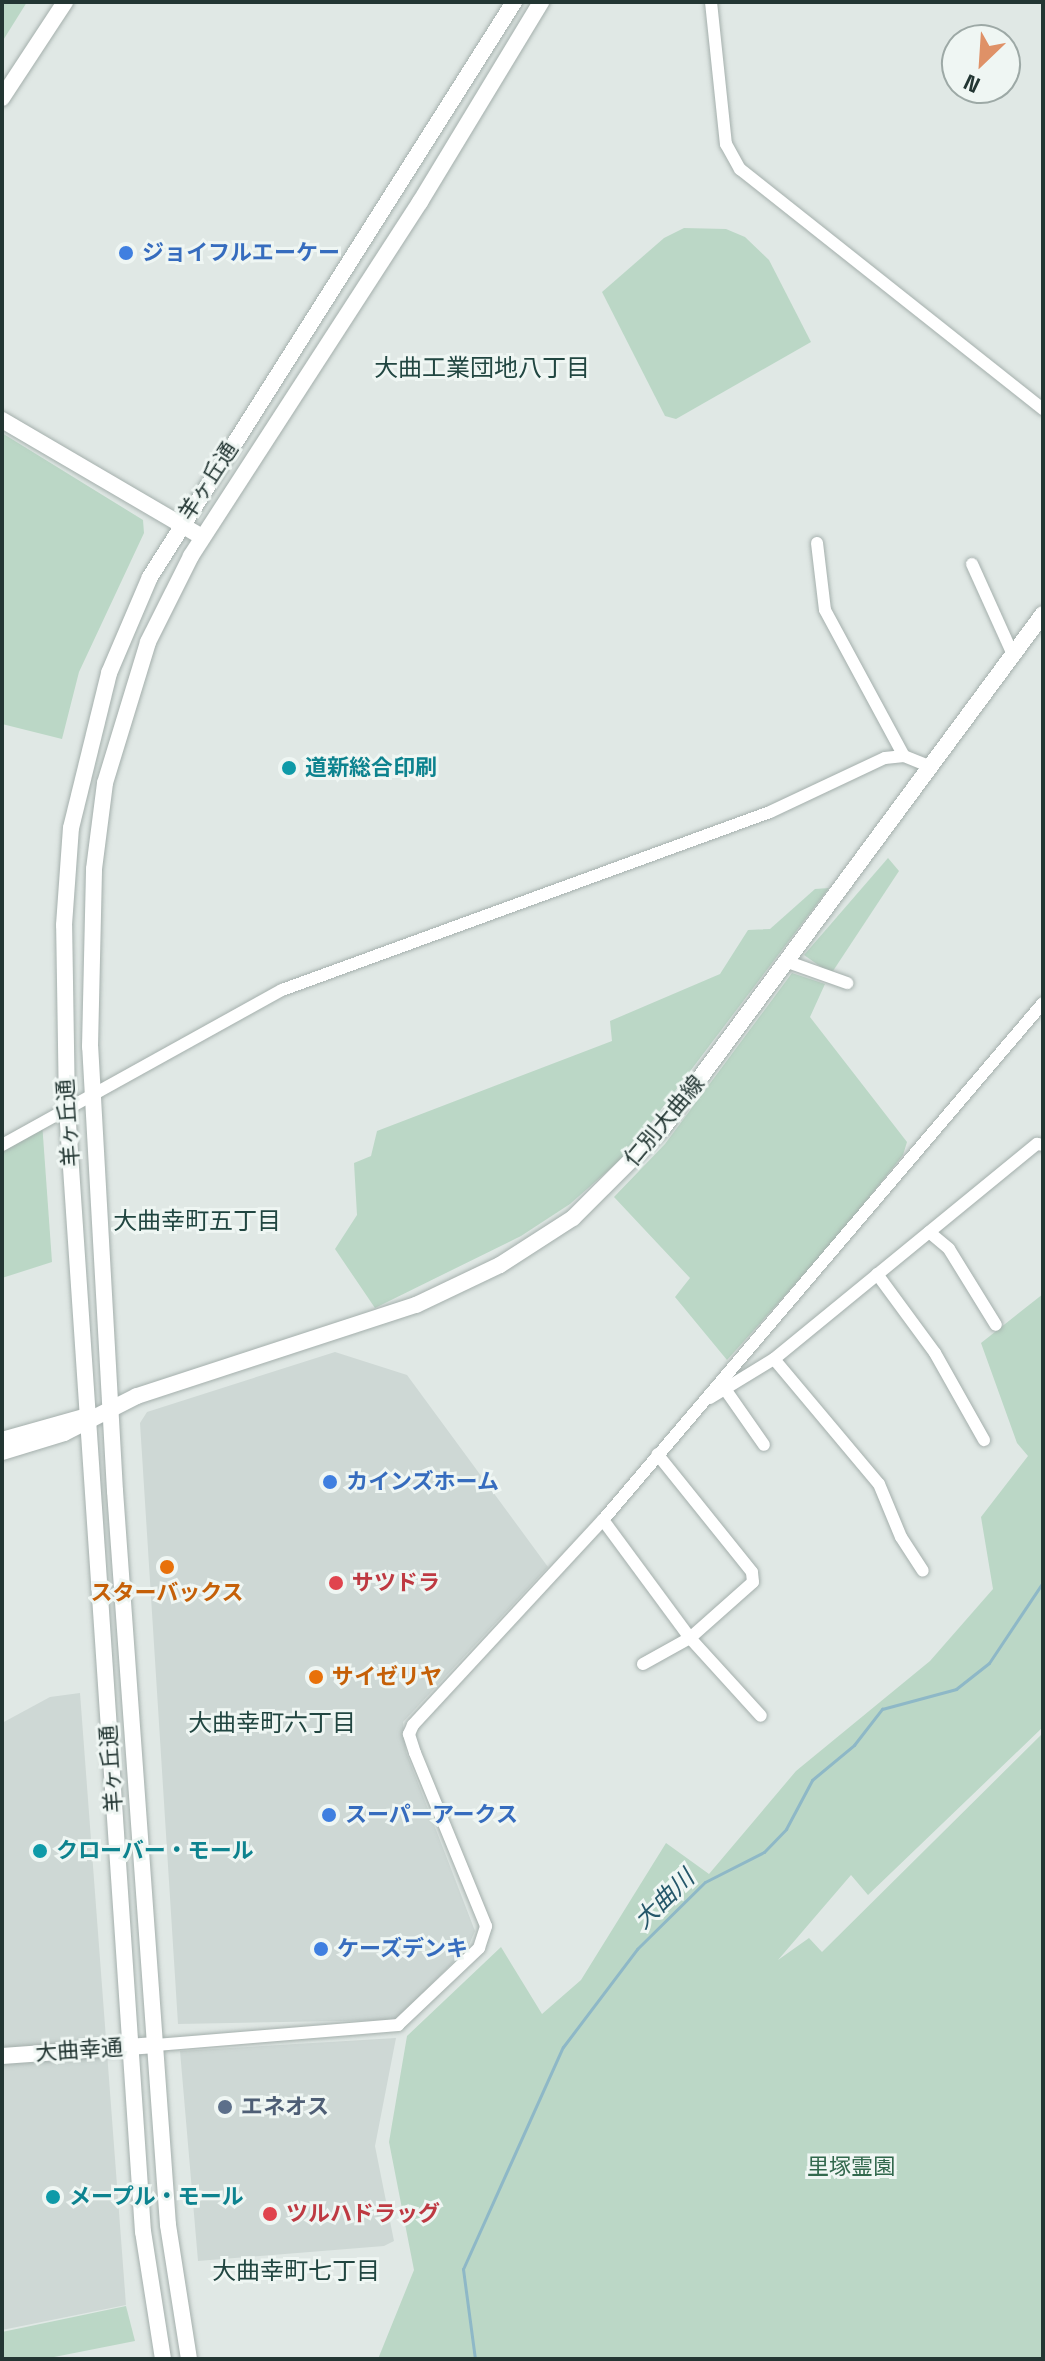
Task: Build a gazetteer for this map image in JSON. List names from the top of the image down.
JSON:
{
  "streets": {
    "main road": ["羊ヶ丘通", "仁別大曲線", "大曲幸通"]
  },
  "crossings": [
    ["羊ヶ丘通", "仁別大曲線"],
    ["羊ヶ丘通", "大曲幸通"]
  ],
  "districts": [
    "大曲工業団地八丁目",
    "大曲幸町五丁目",
    "大曲幸町六丁目",
    "大曲幸町七丁目"
  ],
  "water": ["大曲川"],
  "parks": ["里塚霊園"],
  "places": [
    "ジョイフルエーケー",
    "道新総合印刷",
    "カインズホーム",
    "スターバックス",
    "サツドラ",
    "サイゼリヤ",
    "スーパーアークス",
    "クローバー・モール",
    "ケーズデンキ",
    "エネオス",
    "メープル・モール",
    "ツルハドラッグ"
  ],
  "north": "bottom left"
}
